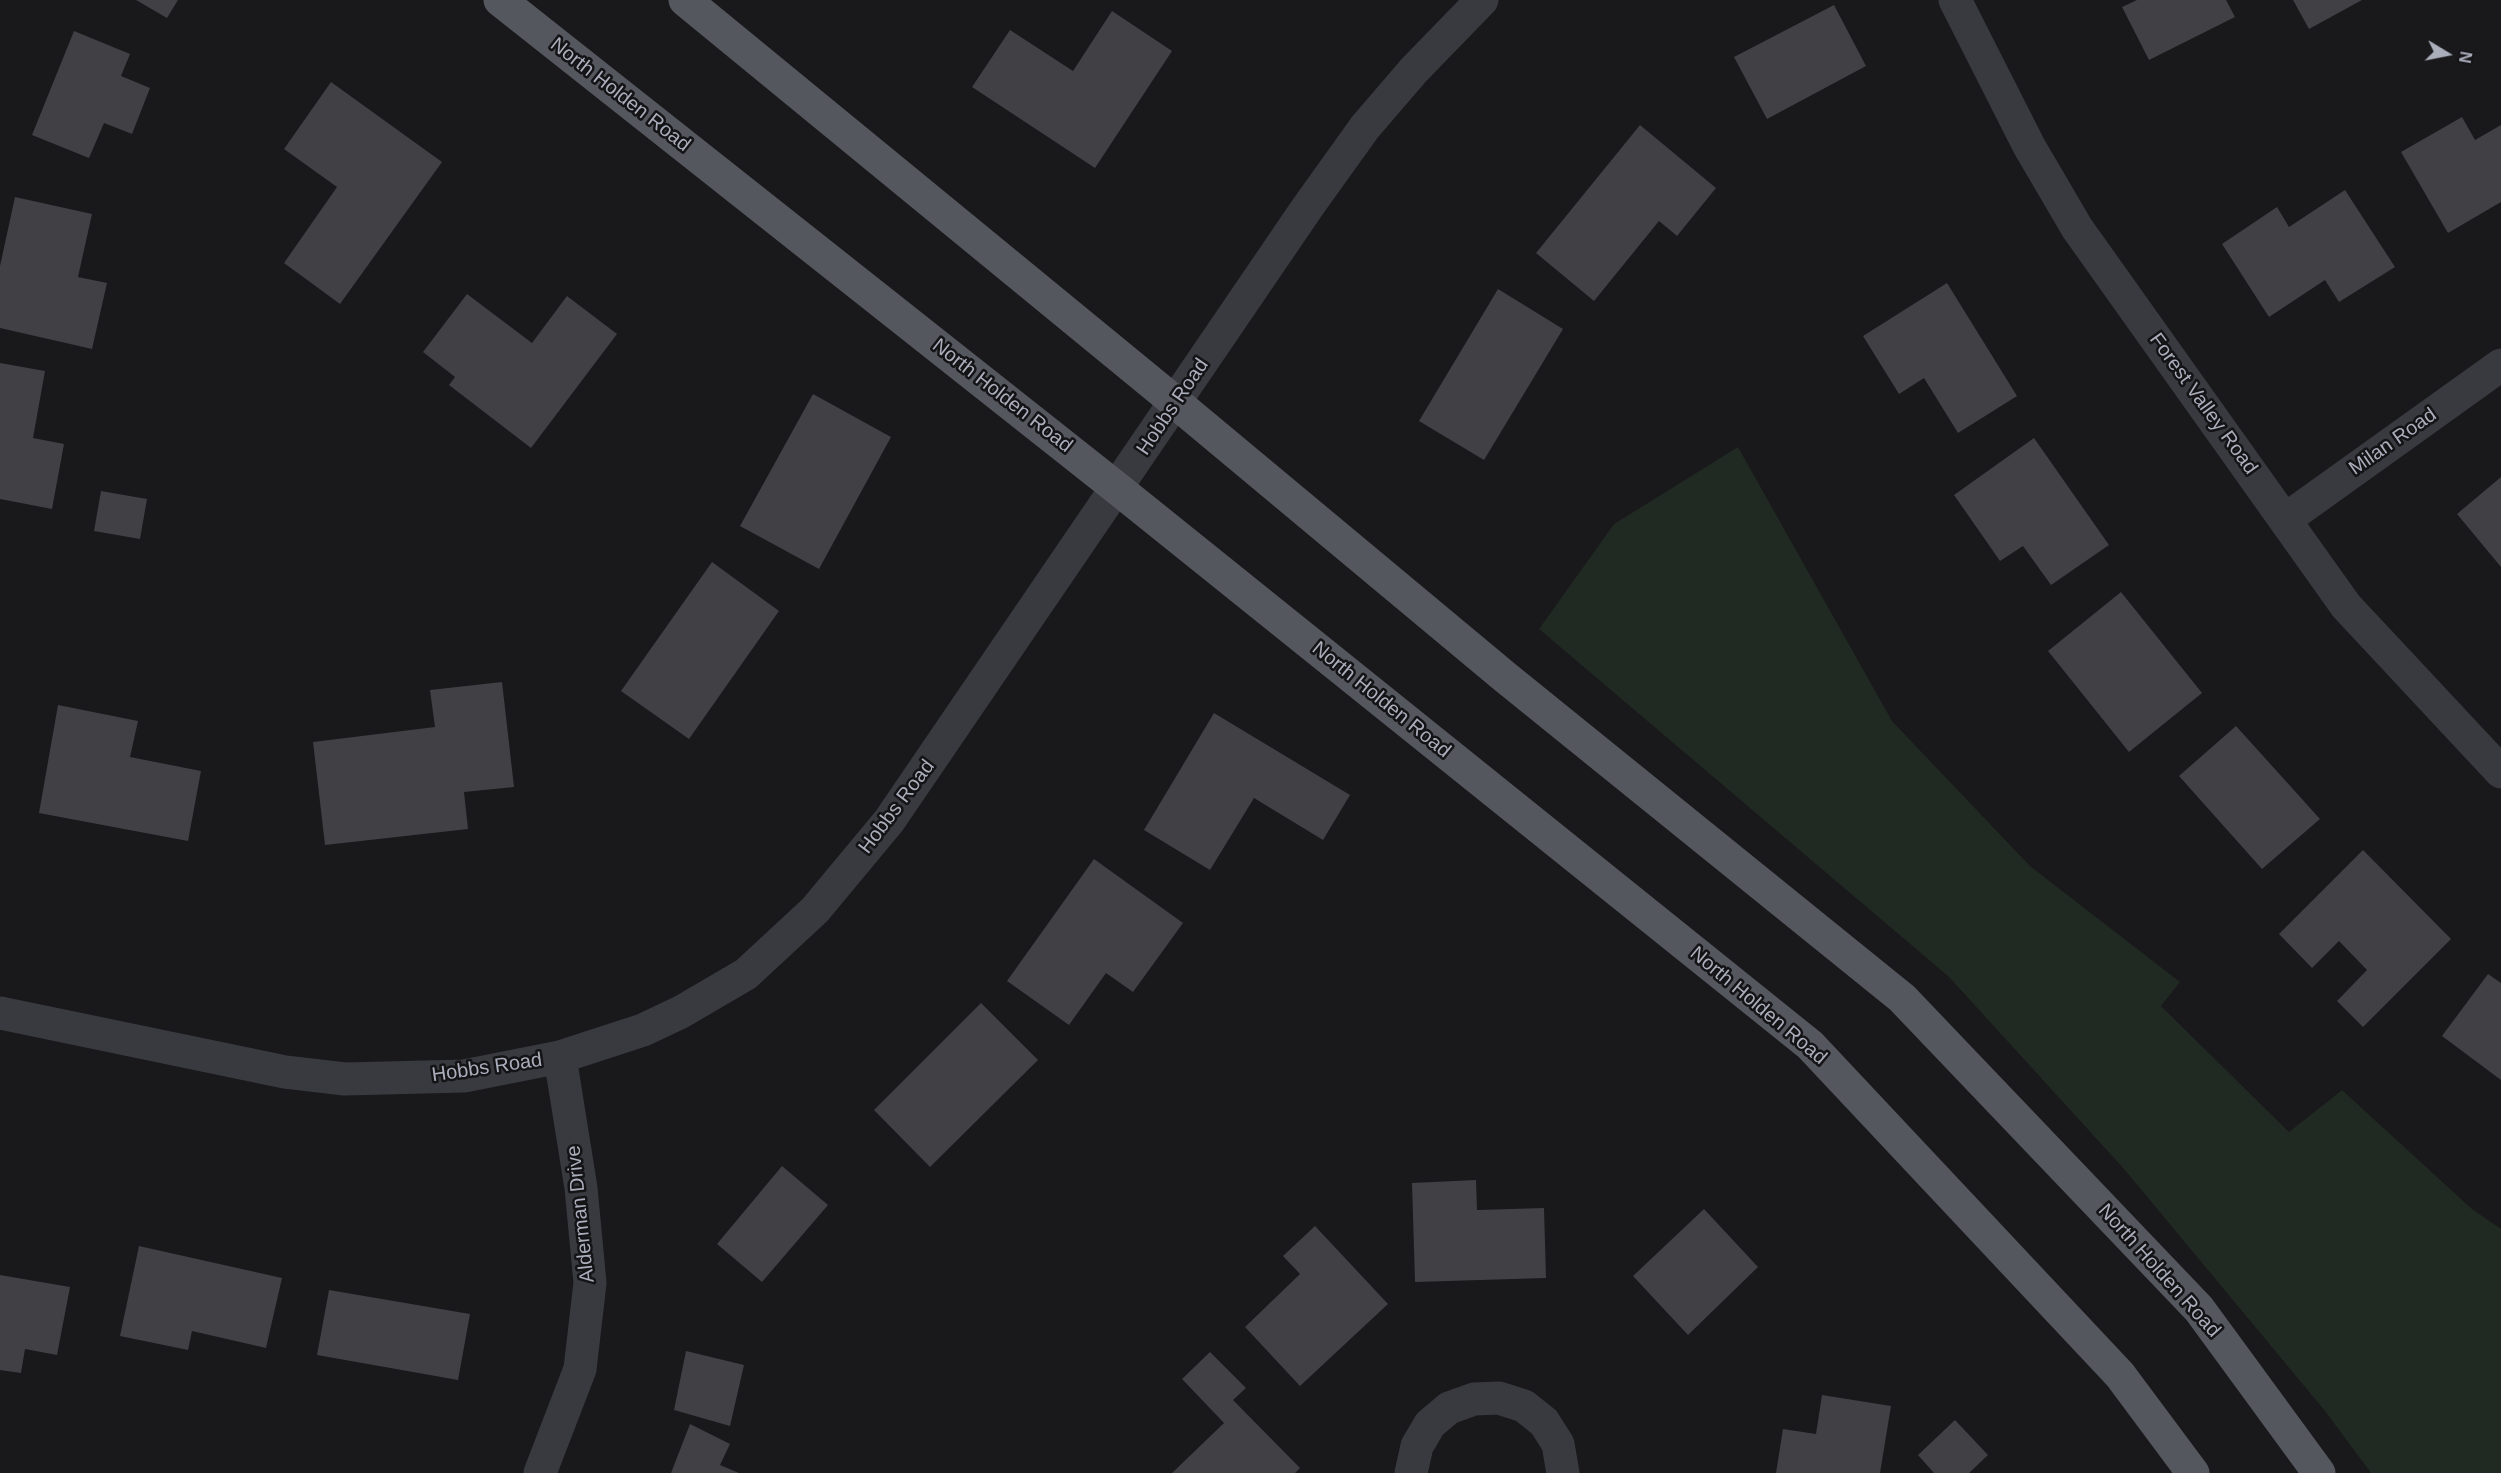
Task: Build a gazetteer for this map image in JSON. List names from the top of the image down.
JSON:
{
  "streets": {
    "main road": ["North Holden Road"],
    "street": [
      "Forest Valley Road",
      "Hobbs Road",
      "Milan Road",
      "Alderman Drive"
    ]
  },
  "crossings": [
    ["North Holden Road", "Hobbs Road"],
    ["Forest Valley Road", "Milan Road"],
    ["Hobbs Road", "Alderman Drive"]
  ],
  "north": "right"
}
